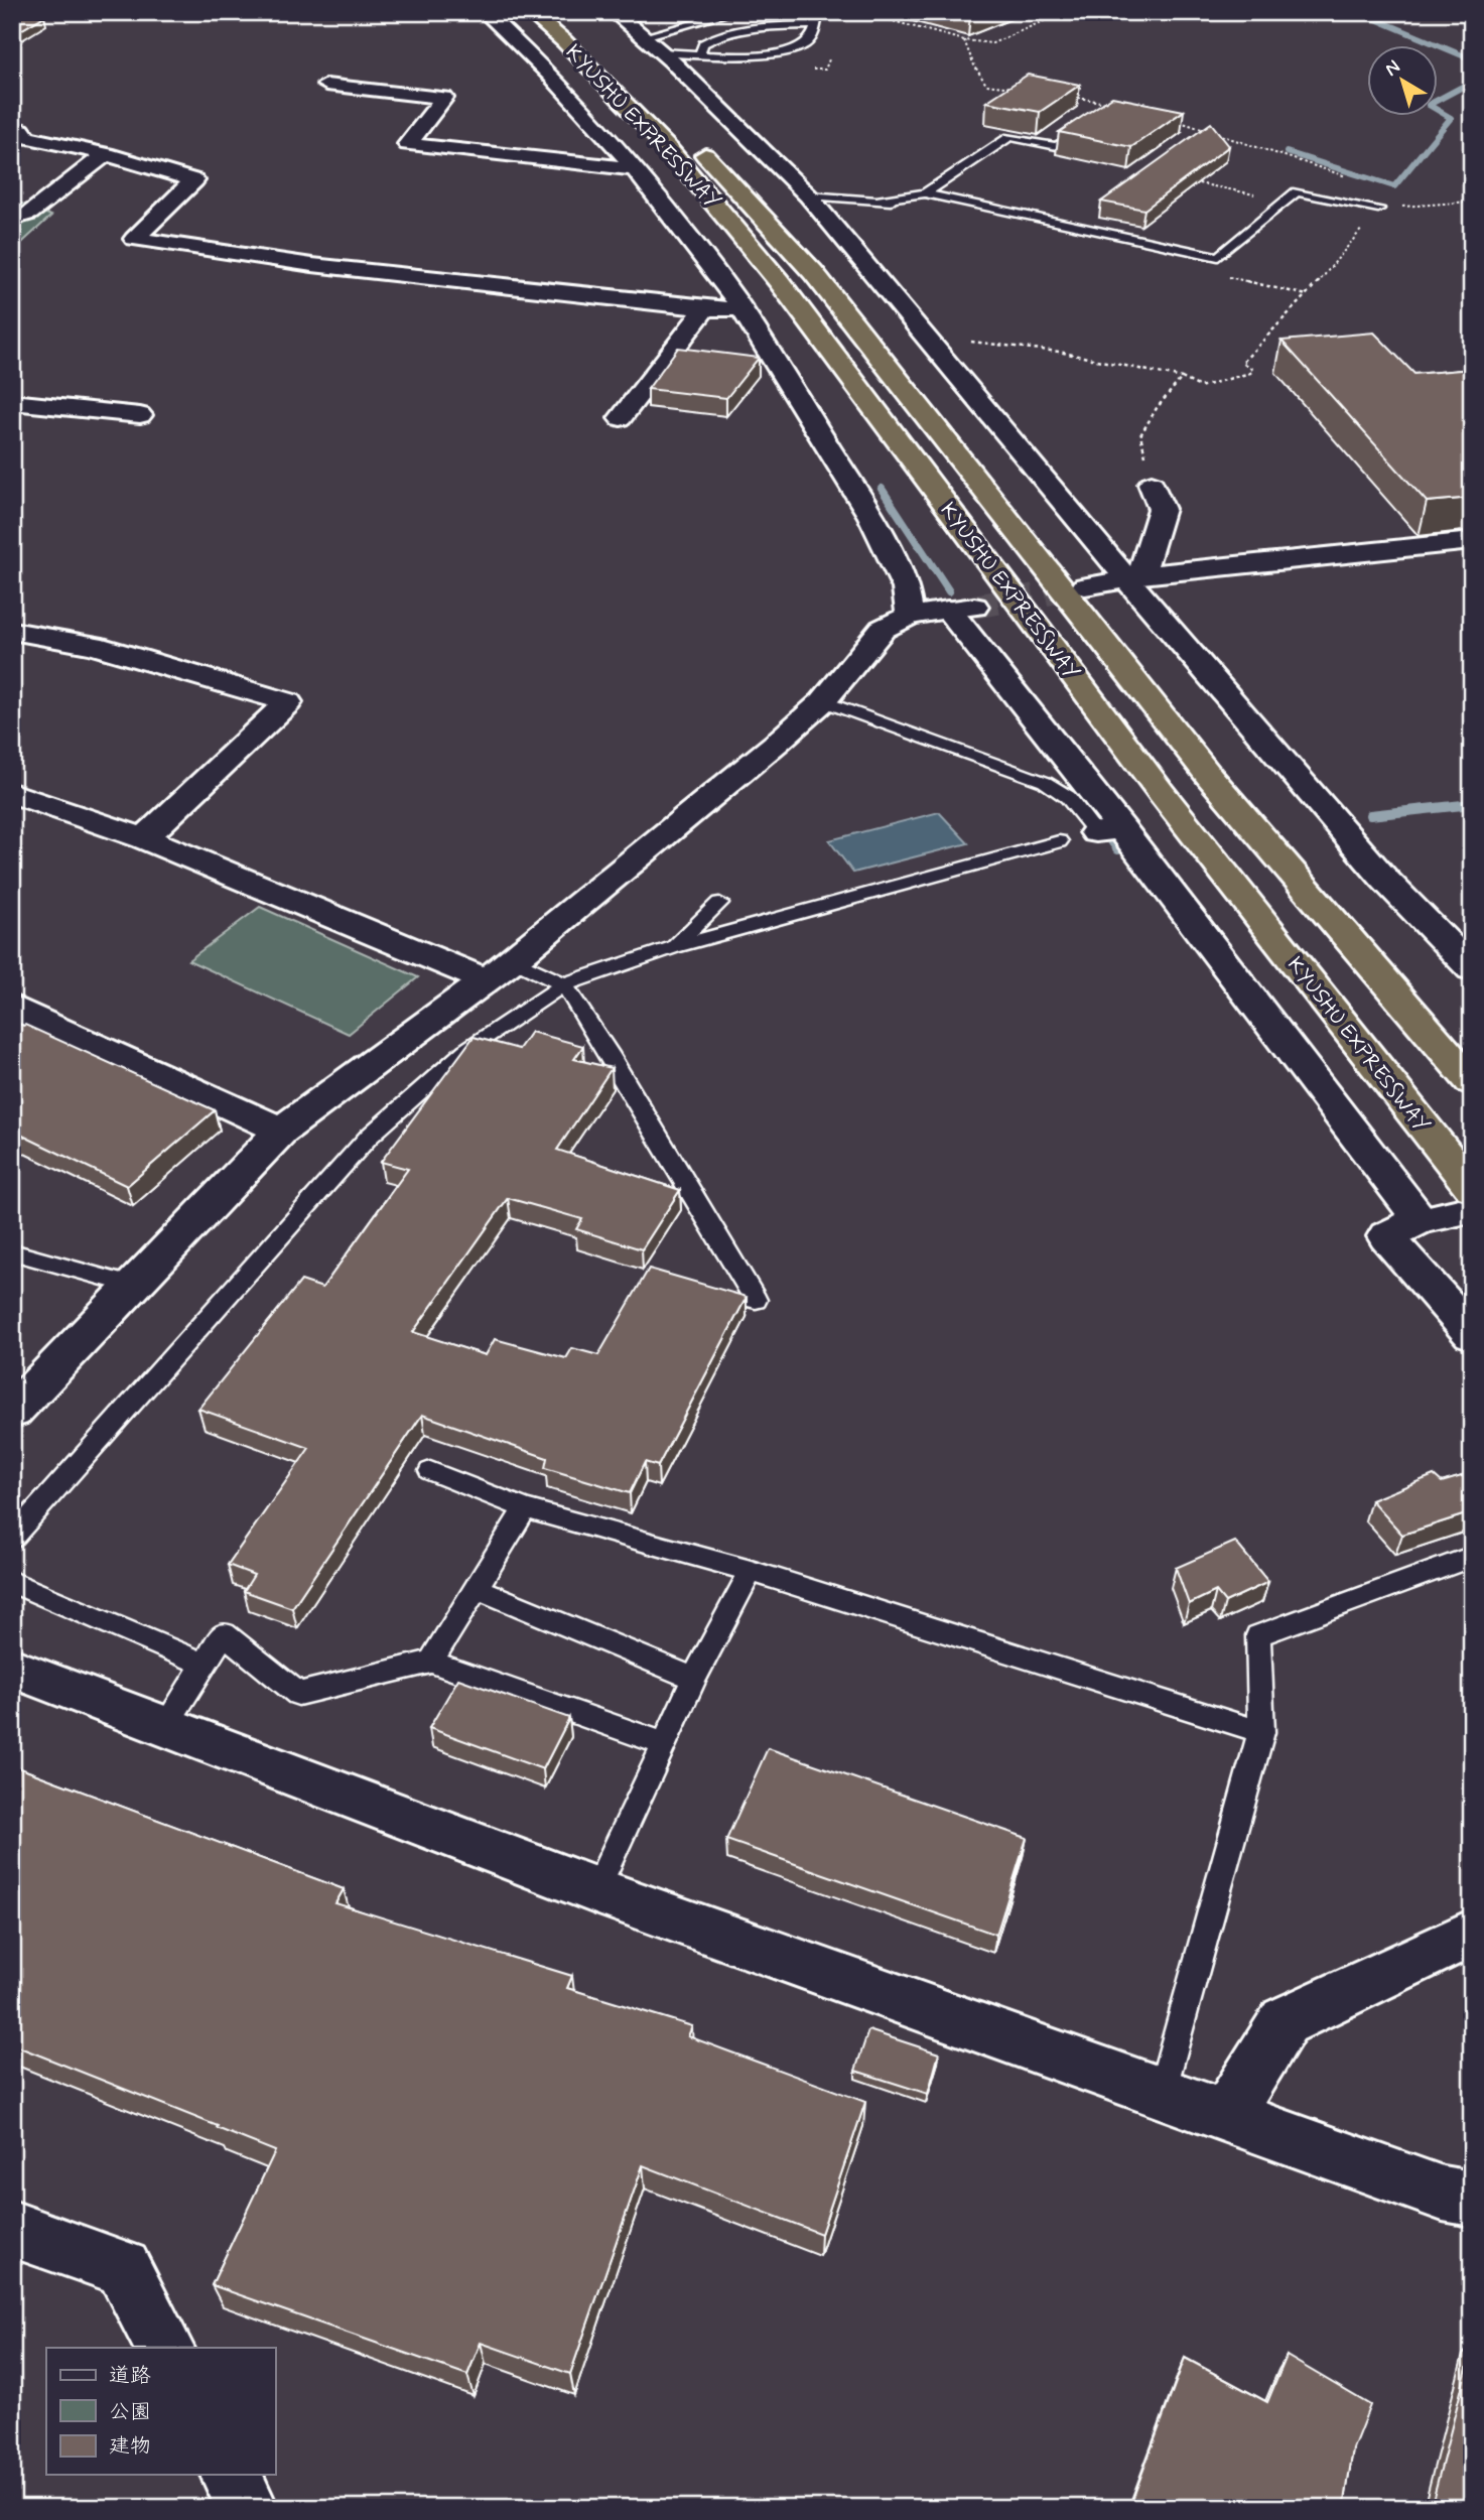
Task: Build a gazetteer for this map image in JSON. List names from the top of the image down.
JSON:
{
  "streets": {
    "highway": ["KYUSHU EXPRESSWAY"]
  },
  "legend": ["道路", "公園", "建物"],
  "north": "top left"
}
